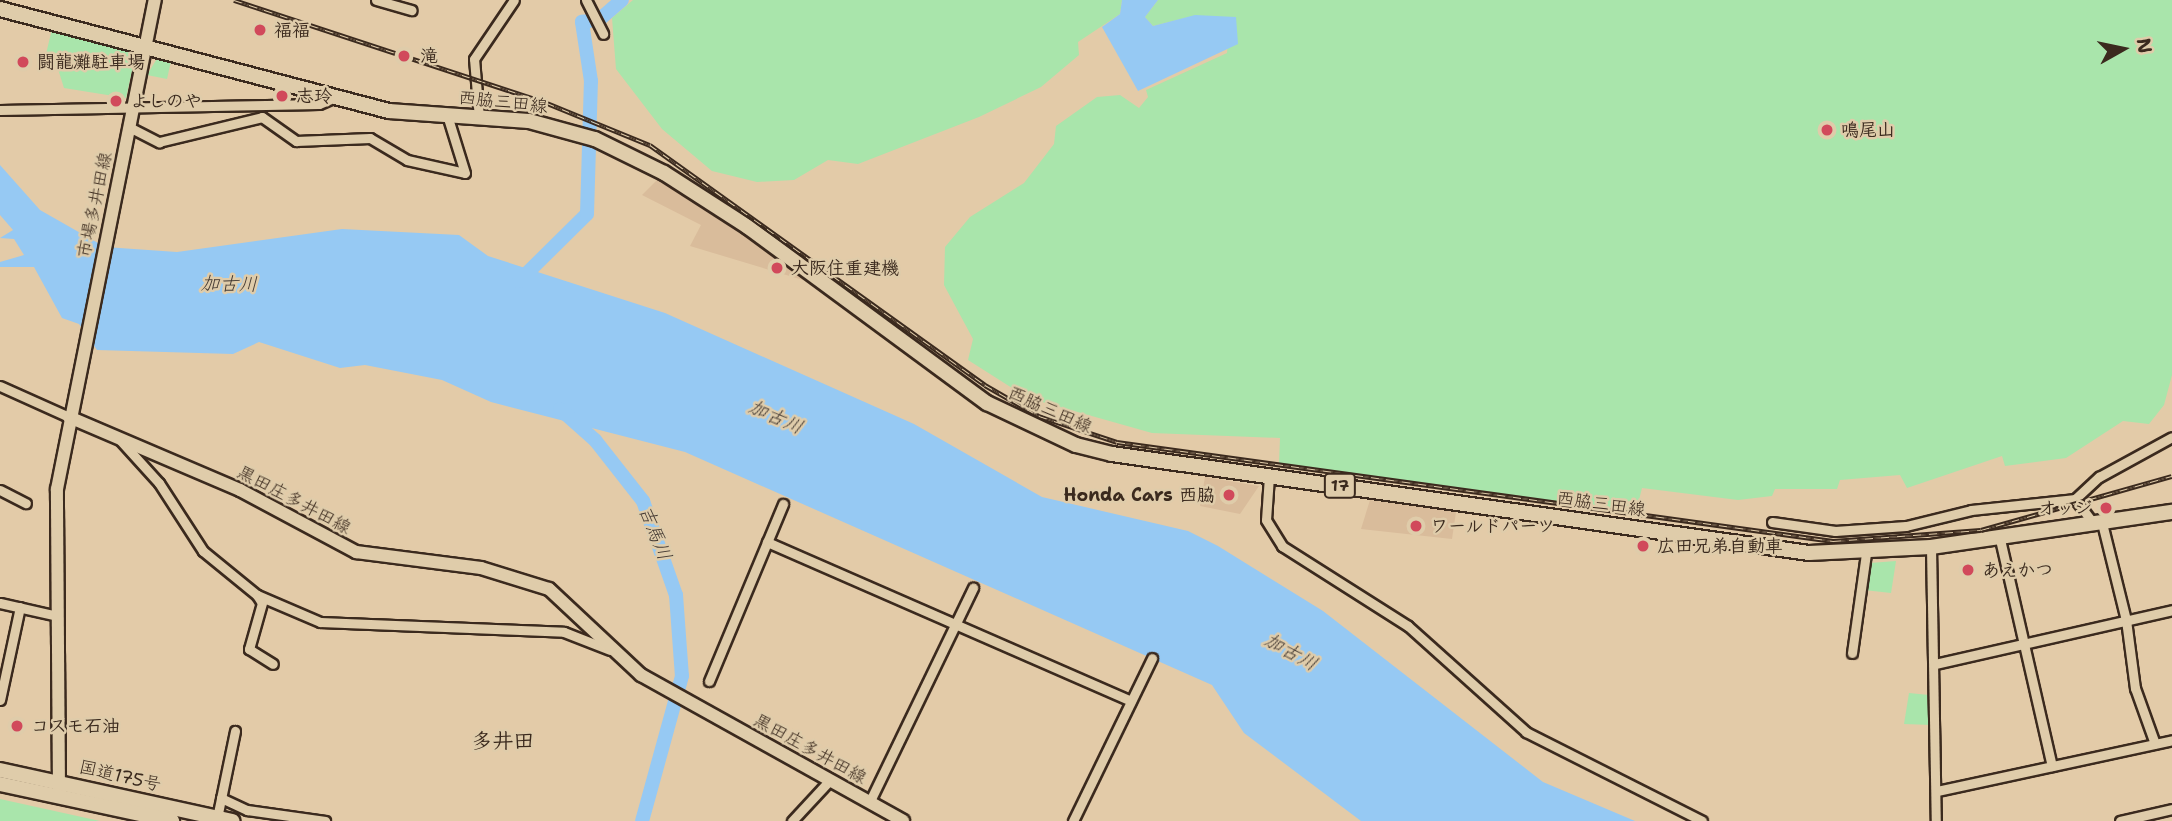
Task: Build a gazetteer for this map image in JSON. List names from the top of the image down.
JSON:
{
  "streets": {
    "main road": [
      "西脇三田線",
      "市場多井田線",
      "17",
      "黒田庄多井田線",
      "国道175号"
    ]
  },
  "crossings": [
    ["西脇三田線", "市場多井田線"],
    ["市場多井田線", "黒田庄多井田線"]
  ],
  "districts": ["多井田"],
  "water": ["加古川", "吉馬川"],
  "places": [
    "福福",
    "滝",
    "闘龍灘駐車場",
    "志玲",
    "よしのや",
    "鳴尾山",
    "大阪住重建機",
    "Honda Cars 西脇",
    "オッジ",
    "ワールドパーツ",
    "広田兄弟自動車",
    "あえかつ",
    "コスモ石油"
  ],
  "north": "right"
}
